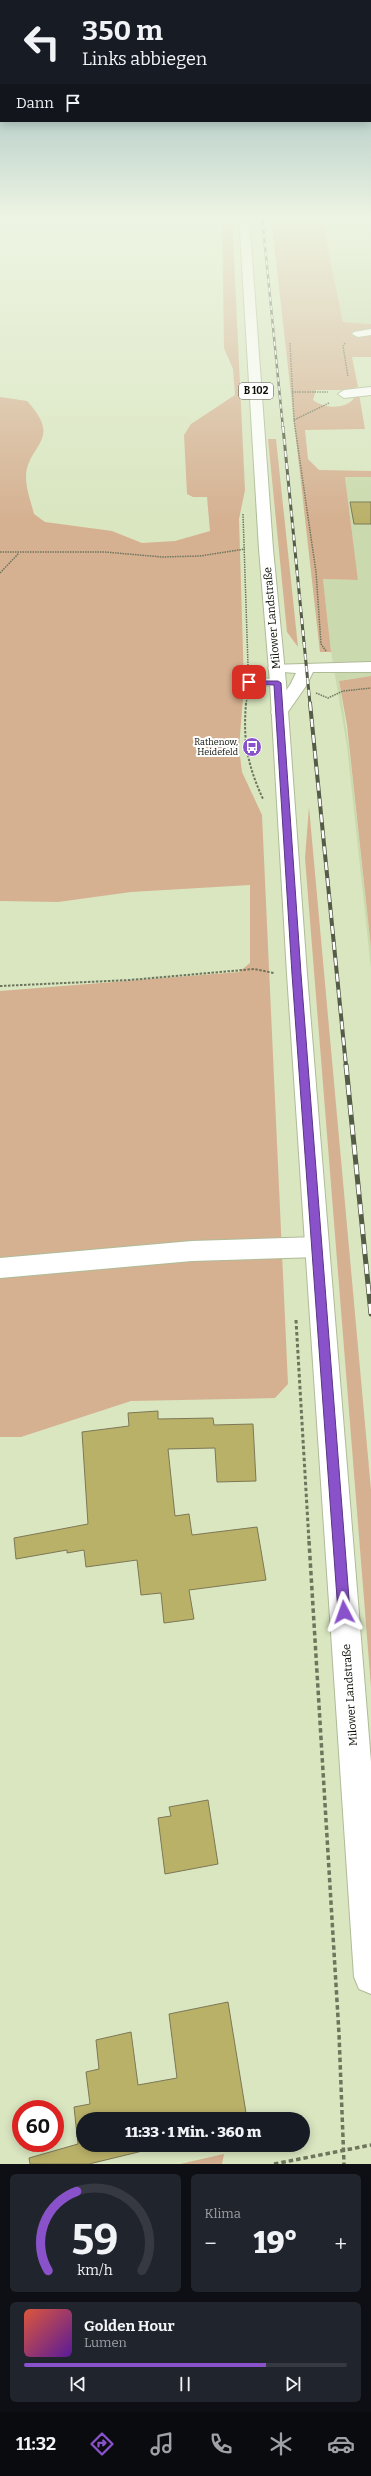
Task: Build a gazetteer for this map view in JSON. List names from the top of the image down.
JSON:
{
  "streets": {
    "main road": ["B 102", "Milower Landstraße"]
  },
  "places": {
    "bus stop": ["Rathenow, Heidefeld"]
  },
  "page": {
    "turn": ["350 m", "Links abbiegen"],
    "then": "Dann",
    "limit": "60",
    "trip": "11:33 · 1 Min. · 360 m",
    "tile": "Klima",
    "heat": ["−", "19°", "+"],
    "song": ["Golden Hour", "Lumen"],
    "tabs": "11:32",
    "gauge": ["59", "km/h"]
  }
}
